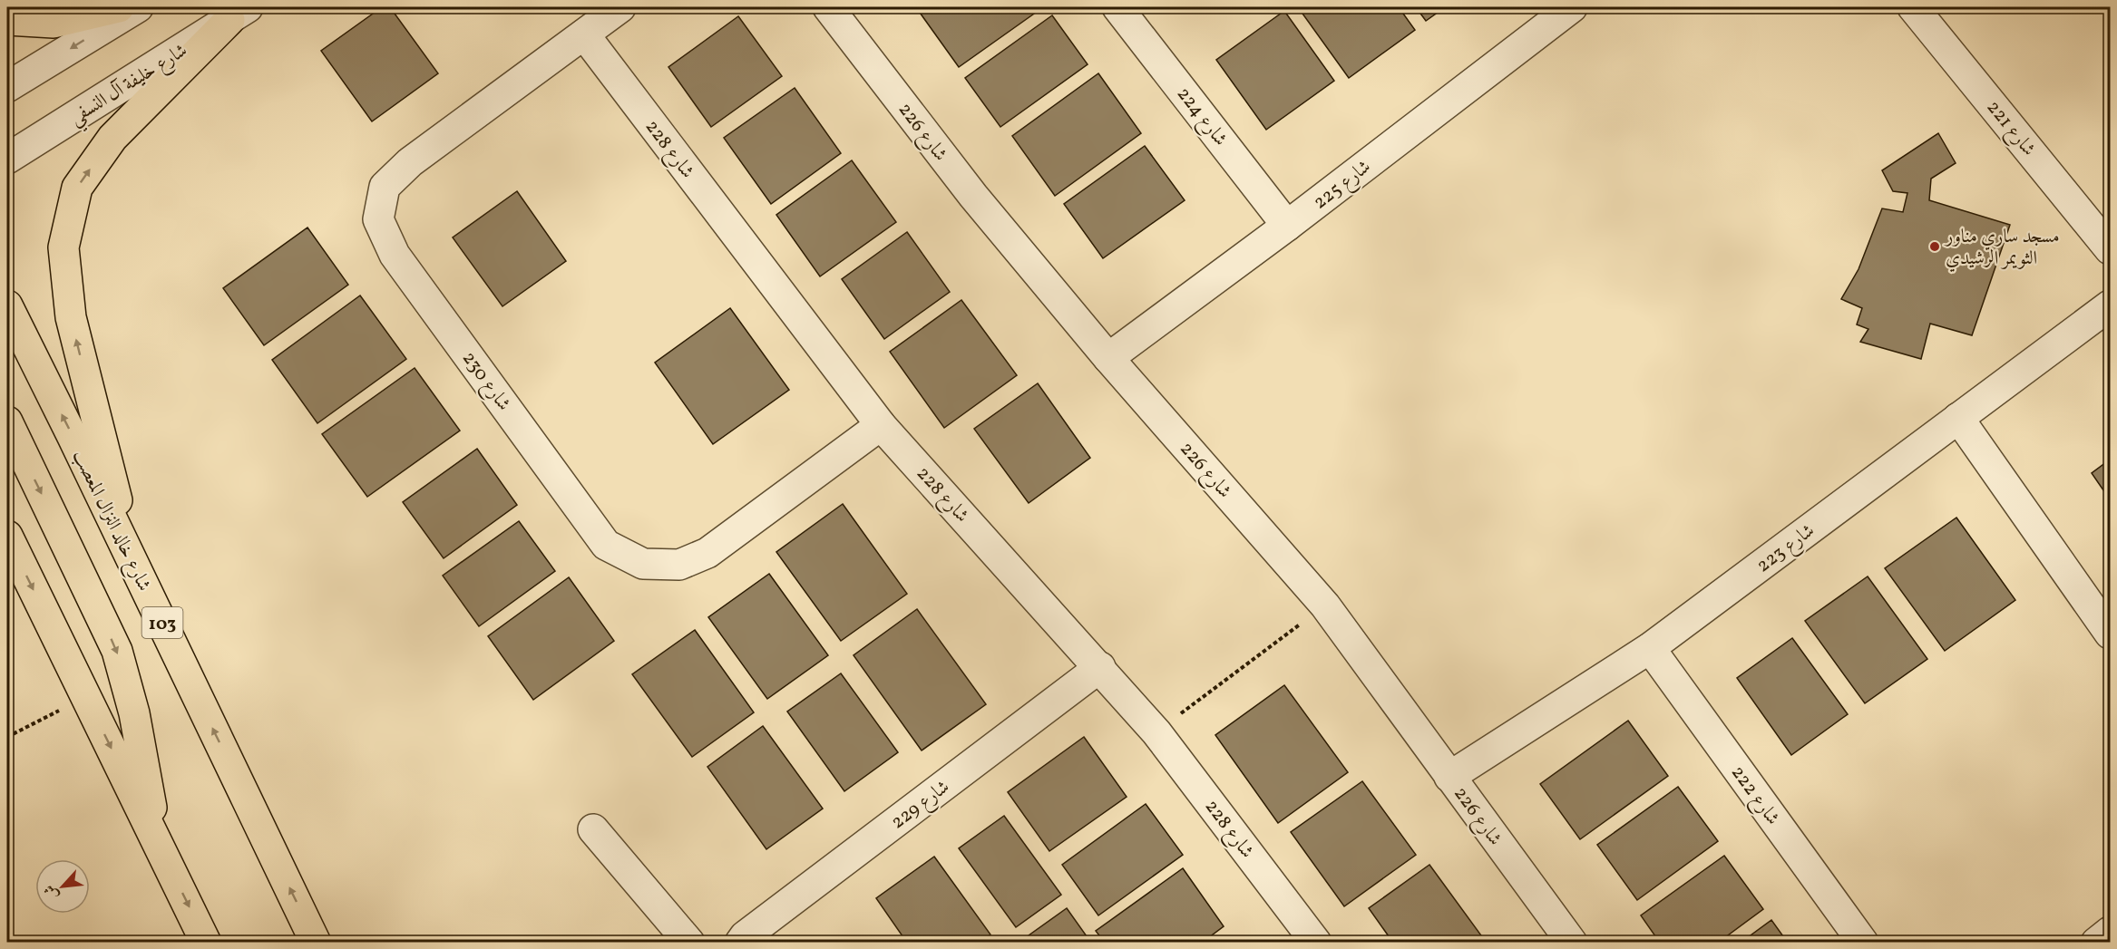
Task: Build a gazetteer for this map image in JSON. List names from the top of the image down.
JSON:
{
  "streets": {
    "main road": ["شارع خالد النزال المعصب", "103"],
    "street": [
      "شارع خليفة آل النسفي",
      "شارع 224",
      "شارع 221",
      "شارع 226",
      "شارع 228",
      "شارع 225",
      "شارع 230",
      "شارع 223",
      "شارع 222",
      "شارع 229"
    ]
  },
  "crossings": [
    ["شارع 224", "شارع 225"],
    ["شارع 226", "شارع 225"],
    ["شارع 226", "شارع 223"],
    ["شارع 228", "شارع 230"],
    ["شارع 228", "شارع 229"],
    ["شارع 223", "شارع 222"]
  ],
  "places": ["مسجد ساري مناور الثويمر الرشيدي"],
  "north": "bottom left"
}
